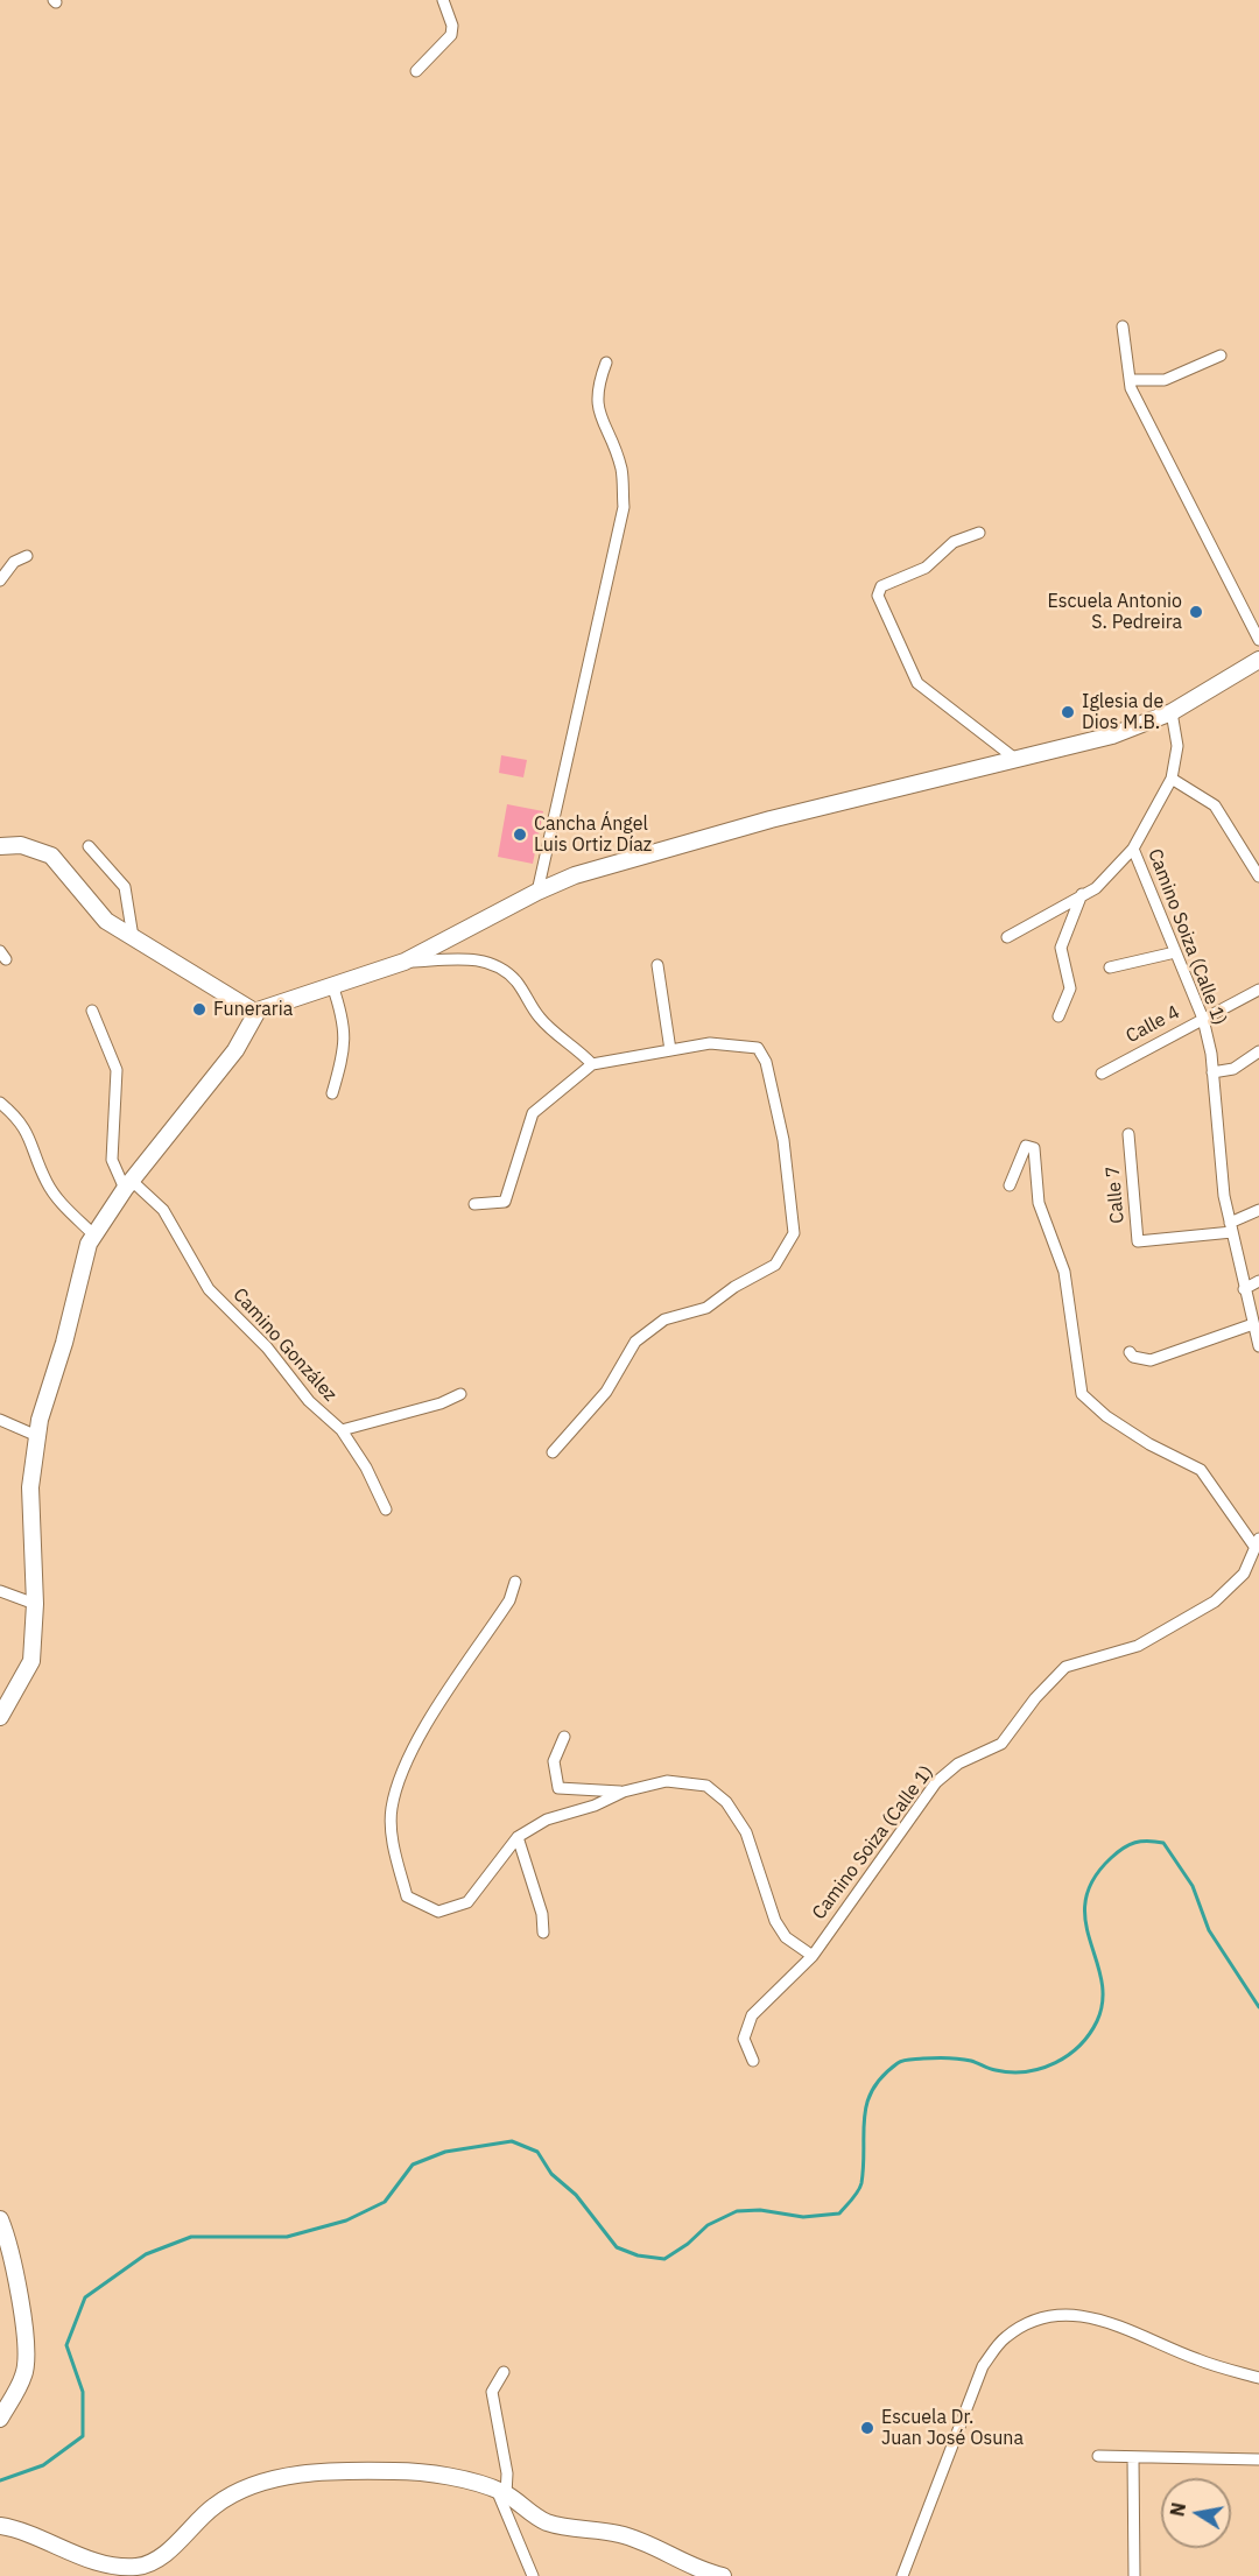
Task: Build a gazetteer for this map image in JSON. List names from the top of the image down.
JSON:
{
  "streets": {
    "street": [
      "Camino Soiza (Calle 1)",
      "Calle 4",
      "Calle 7",
      "Camino González"
    ]
  },
  "crossings": [
    ["Camino Soiza (Calle 1)", "Calle 4"],
    ["Camino Soiza (Calle 1)", "Calle 7"]
  ],
  "places": [
    "Escuela Antonio S. Pedreira",
    "Iglesia de Dios M.B.",
    "Cancha Ángel Luis Ortiz Díaz",
    "Funeraria",
    "Escuela Dr. Juan José Osuna"
  ],
  "north": "left"
}
